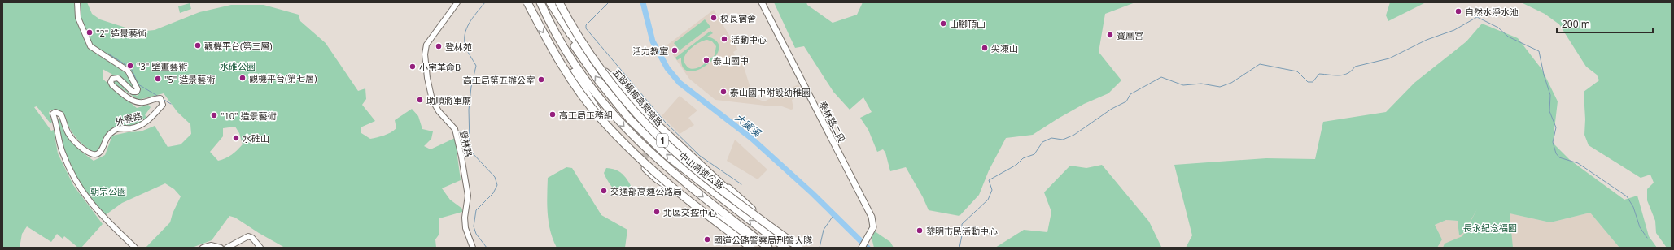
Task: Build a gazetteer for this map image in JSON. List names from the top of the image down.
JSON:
{
  "streets": {
    "highway": ["五股楊梅高架道路", "1", "中山高速公路"],
    "main road": ["泰林路二段"],
    "street": ["外寮路", "登林路"]
  },
  "water": ["大窠溪"],
  "parks": ["水碓公園", "朝宗公園", "長永紀念福園"],
  "places": [
    "自然水淨水池",
    "校長宿舍",
    "山腳頂山",
    "\"2\" 造景藝術",
    "寶凰宮",
    "活動中心",
    "觀機平台(第三層)",
    "登林苑",
    "尖凍山",
    "活力教室",
    "泰山國中",
    "\"3\" 壁畫藝術",
    "小宅革命B",
    "觀機平台(第七層)",
    "\"5\" 造景藝術",
    "高工局第五辦公室",
    "泰山國中附設幼稚園",
    "助順將軍廟",
    "高工局工務組",
    "\"10\" 造景藝術",
    "水碓山",
    "交通部高速公路局",
    "北區交控中心",
    "黎明市民活動中心",
    "國道公路警察局刑警大隊"
  ],
  "scale_bar": "200 m"
}
